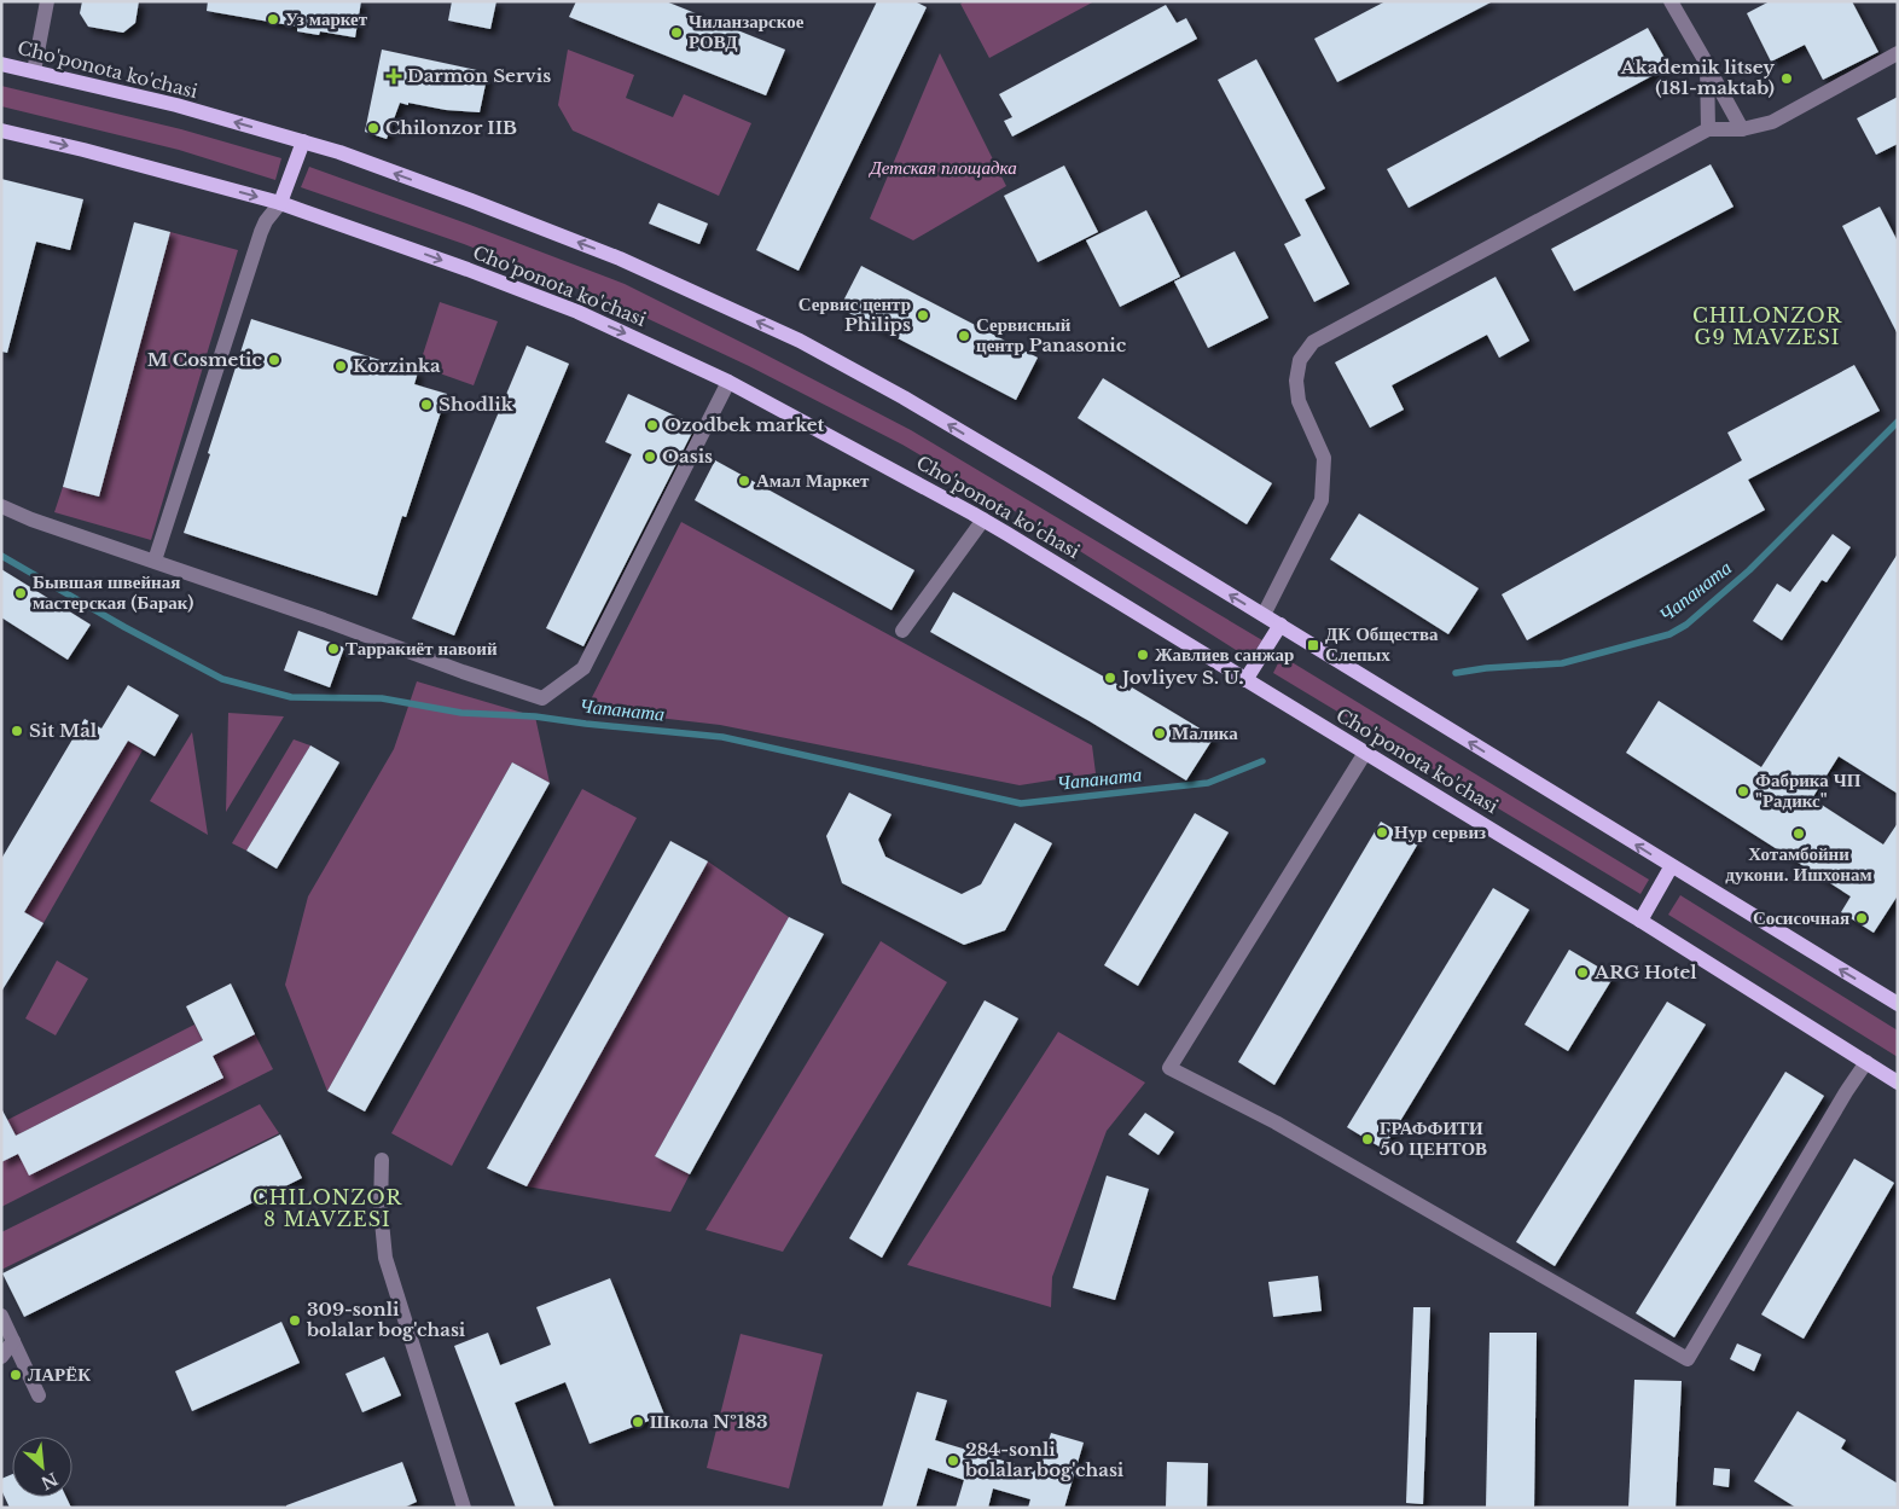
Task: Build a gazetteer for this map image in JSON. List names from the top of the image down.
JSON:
{
  "streets": {
    "main road": ["Cho'ponota ko'chasi"]
  },
  "districts": ["CHILONZOR G9 MAVZESI", "CHILONZOR 8 MAVZESI"],
  "water": ["Чапаната"],
  "parks": ["Детская площадка"],
  "places": {
    "other": [
      "Уз маркет",
      "Чиланзарское РОВД",
      "Akademik litsey (181-maktab)",
      "Chilonzor IIB",
      "Сервис центр Philips",
      "Сервисный центр Panasonic",
      "M Cosmetic",
      "Korzinka",
      "Shodlik",
      "Ozodbek market",
      "Oasis",
      "Амал Маркет",
      "Бывшая швейная мастерская (Барак)",
      "Тарракиёт навоий",
      "Жавлиев санжар",
      "Jovliyev S. U.",
      "Sit Mal",
      "Малика",
      "Фабрика ЧП \"Радикс\"",
      "Нур сервиз",
      "Хотамбойни дукони. Ишхонам",
      "Сосисочная",
      "ARG Hotel",
      "ГРАФФИТИ 50 ЦЕНТОВ",
      "309-sonli bolalar bog'chasi",
      "ЛАРЁК",
      "Школа №183",
      "284-sonli bolalar bog'chasi"
    ],
    "health": ["Darmon Servis"],
    "transit": ["ДК Общества Слепых"]
  },
  "north": "bottom right"
}
